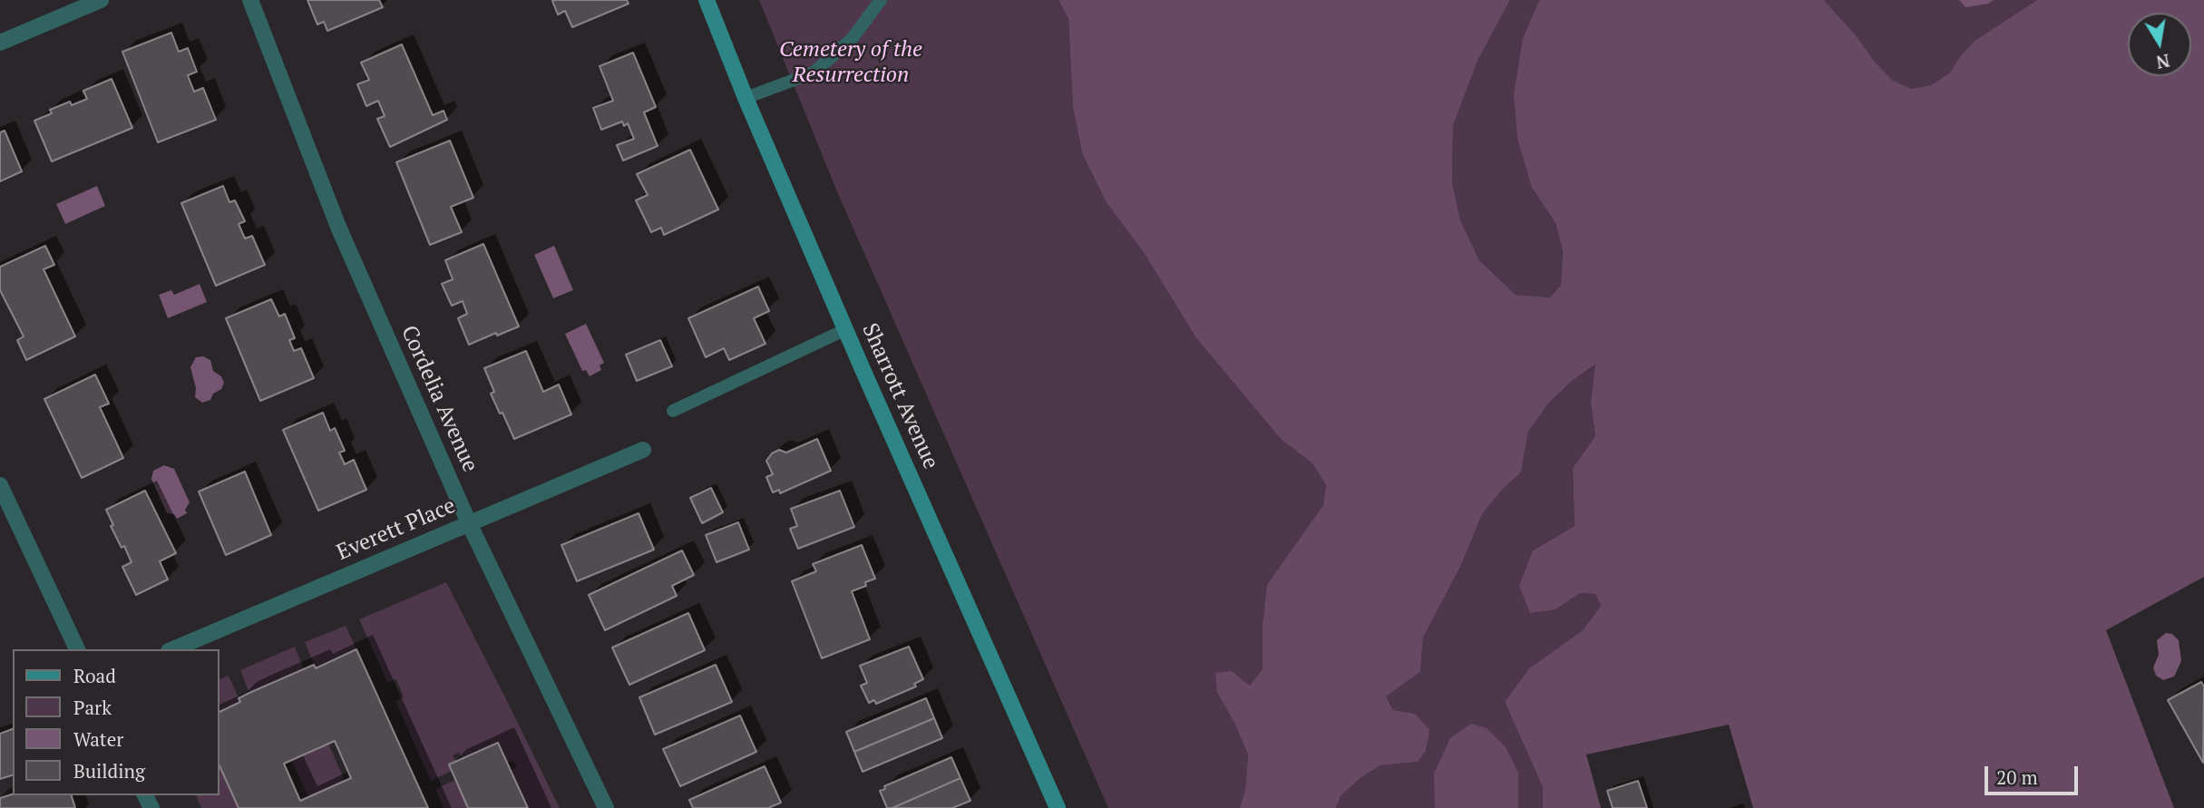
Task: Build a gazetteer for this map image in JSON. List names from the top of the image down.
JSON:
{
  "streets": {
    "street": ["Sharrott Avenue", "Cordelia Avenue", "Everett Place"]
  },
  "crossings": [
    ["Cordelia Avenue", "Everett Place"]
  ],
  "parks": ["Cemetery of the Resurrection"],
  "legend": [
    "Road",
    "Park",
    "Water",
    "Building"
  ],
  "scale_bar": "20 m",
  "north": "bottom"
}
